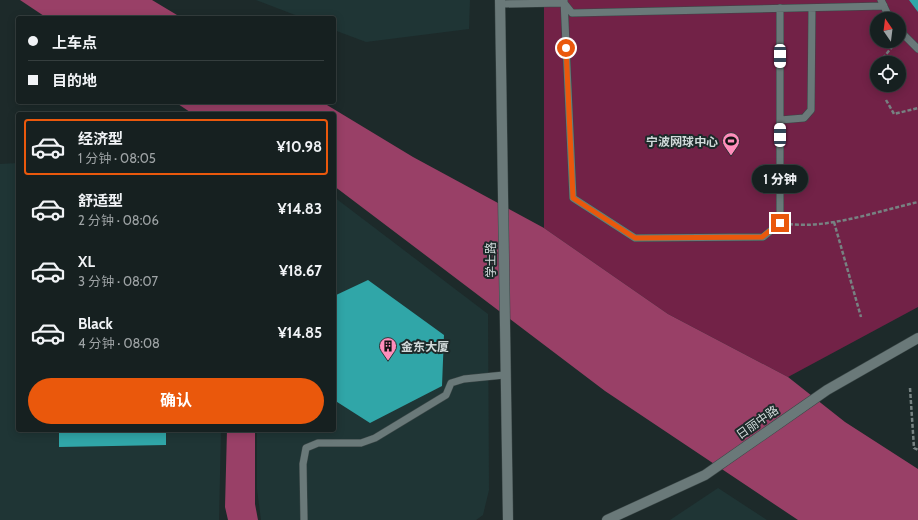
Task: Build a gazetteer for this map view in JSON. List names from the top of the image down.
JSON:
{
  "streets": {
    "street": ["学士路", "日丽中路"]
  },
  "places": {
    "sports": ["宁波网球中心"],
    "building": ["金东大厦"]
  },
  "north": "top",
  "page": {
    "banner": ["上车点", "目的地"],
    "list": [
      {
        "name": "经济型",
        "note": "1 分钟 · 08:05",
        "value": "¥10.98"
      },
      {
        "name": "舒适型",
        "note": "2 分钟 · 08:06",
        "value": "¥14.83"
      },
      {
        "name": "XL",
        "note": "3 分钟 · 08:07",
        "value": "¥18.67"
      },
      {
        "name": "Black",
        "note": "4 分钟 · 08:08",
        "value": "¥14.85"
      }
    ],
    "bubble": "1 分钟",
    "buttons": "确认"
  }
}
